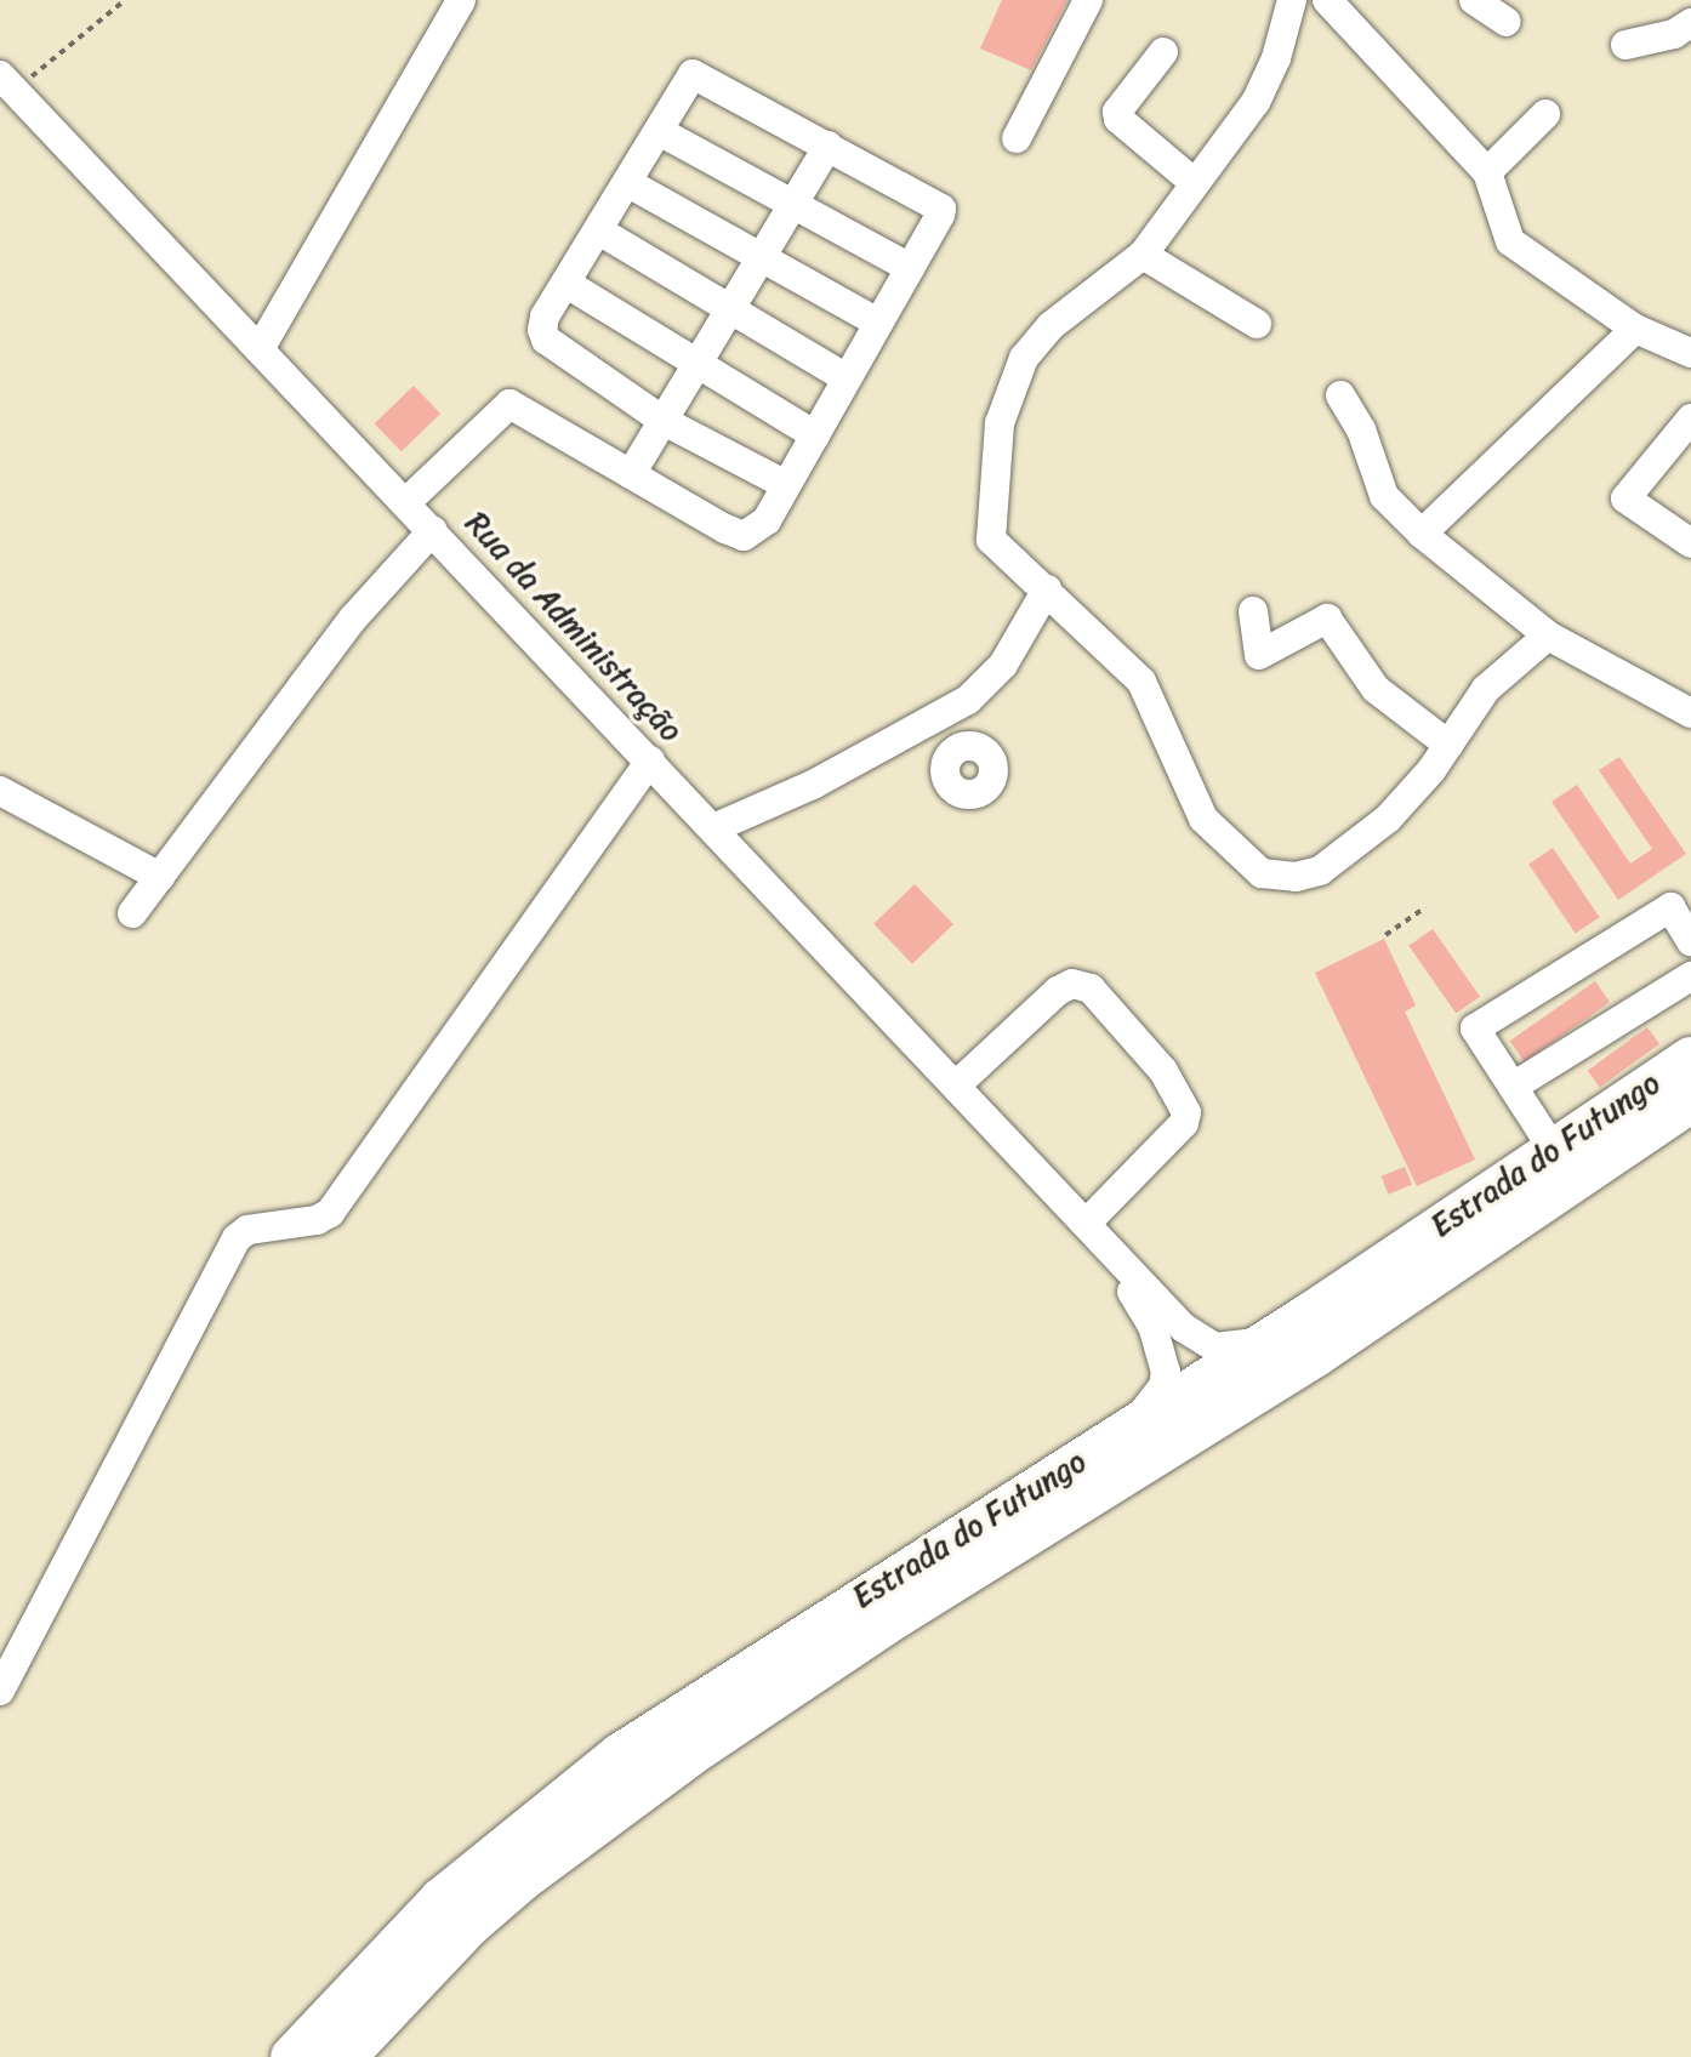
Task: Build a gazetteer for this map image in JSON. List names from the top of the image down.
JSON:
{
  "streets": {
    "highway": ["Estrada do Futungo"],
    "street": ["Rua da Administração"]
  }
}
